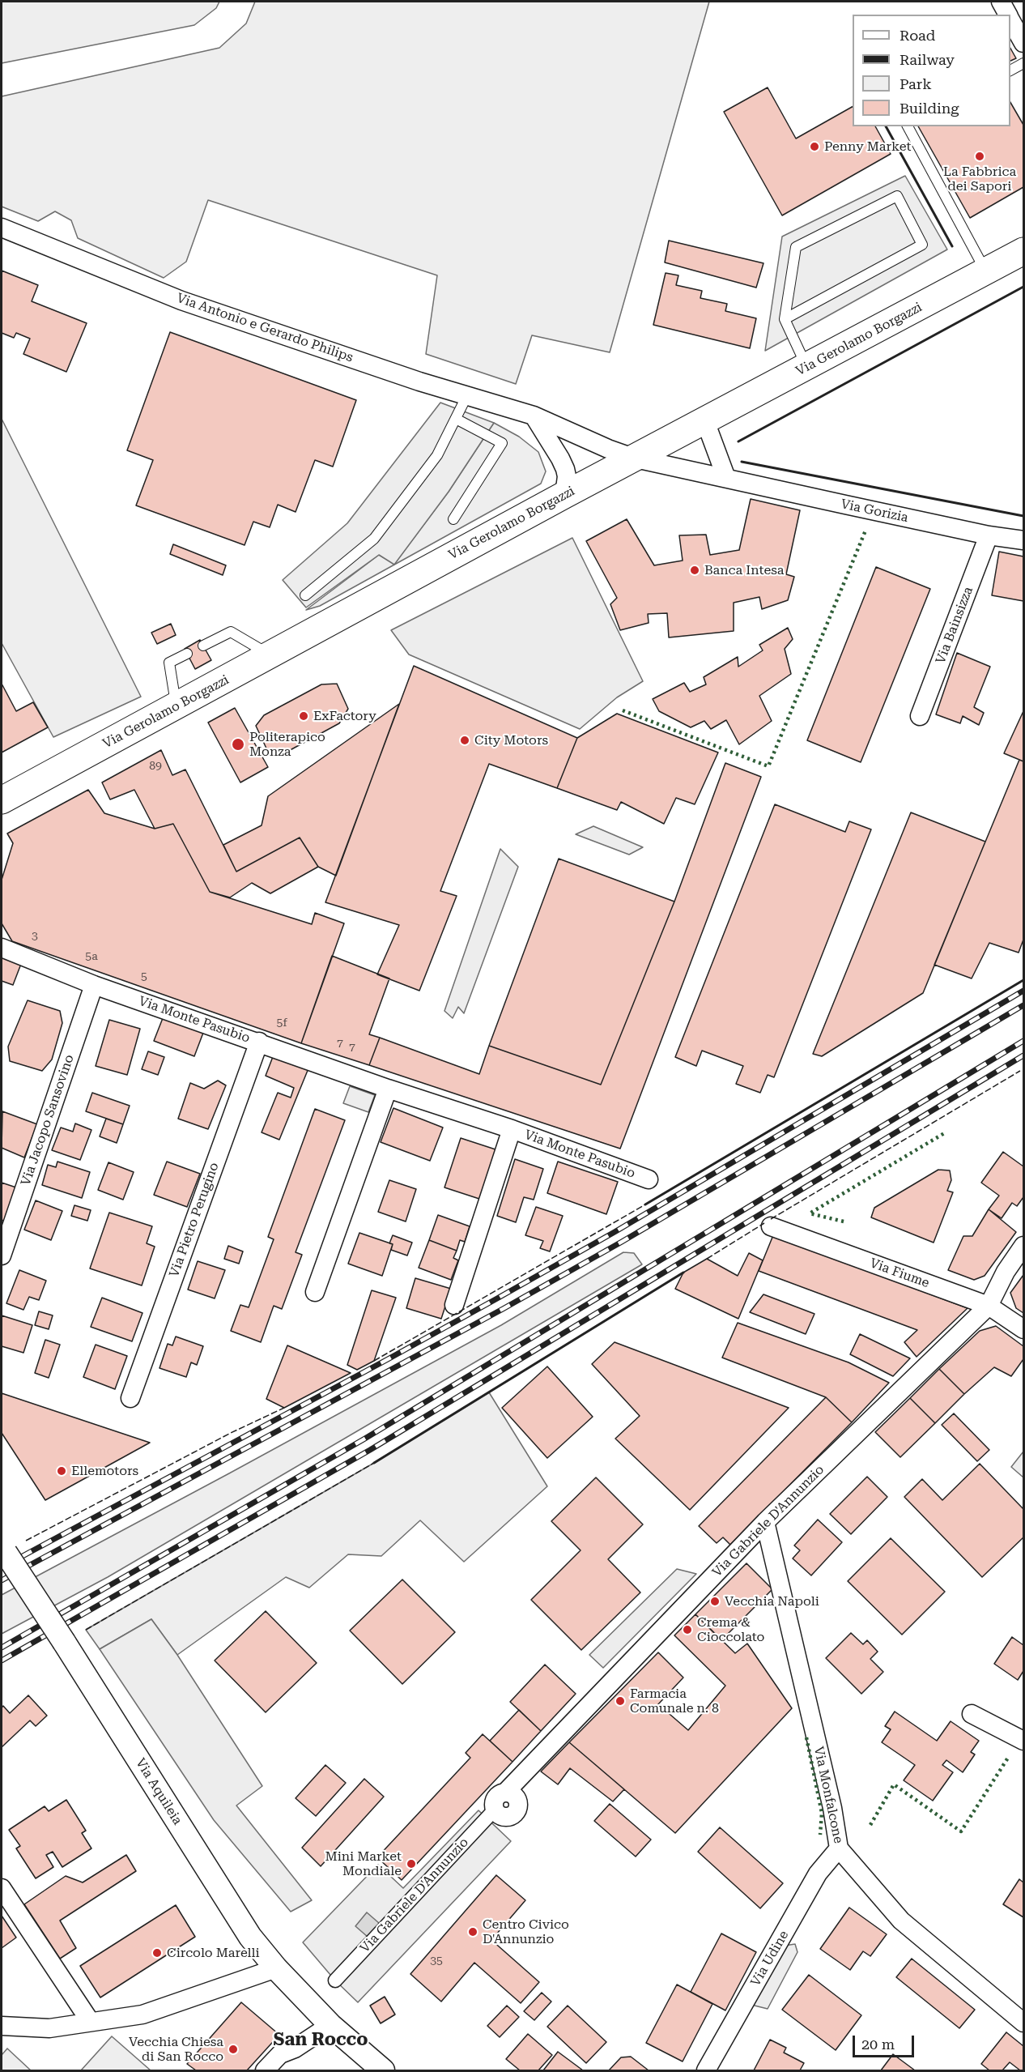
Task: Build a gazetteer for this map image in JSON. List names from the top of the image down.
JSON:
{
  "streets": {
    "main road": ["Via Gerolamo Borgazzi"],
    "street": [
      "Via Antonio e Gerardo Philips",
      "Via Gorizia",
      "Via Bainsizza",
      "Via Monte Pasubio",
      "Via Jacopo Sansovino",
      "Via Pietro Perugino",
      "Via Fiume",
      "Via Gabriele D'Annunzio",
      "Via Aquileia",
      "Via Monfalcone",
      "Via Udine"
    ]
  },
  "crossings": [
    ["Via Antonio e Gerardo Philips", "Via Gerolamo Borgazzi"],
    ["Via Antonio e Gerardo Philips", "Via Gorizia"],
    ["Via Gerolamo Borgazzi", "Via Gorizia"],
    ["Via Gorizia", "Via Bainsizza"],
    ["Via Monte Pasubio", "Via Jacopo Sansovino"],
    ["Via Monte Pasubio", "Via Pietro Perugino"],
    ["Via Fiume", "Via Gabriele D'Annunzio"],
    ["Via Gabriele D'Annunzio", "Via Monfalcone"],
    ["Via Monfalcone", "Via Udine"]
  ],
  "districts": ["San Rocco"],
  "places": [
    "Penny Market",
    "La Fabbrica dei Sapori",
    "Banca Intesa",
    "ExFactory",
    "City Motors",
    "Politerapico Monza",
    "Ellemotors",
    "Vecchia Napoli",
    "Crema & Cioccolato",
    "Farmacia Comunale n. 8",
    "Mini Market Mondiale",
    "Centro Civico D'Annunzio",
    "Circolo Marelli",
    "Vecchia Chiesa di San Rocco"
  ],
  "house_numbers": [
    "89",
    "3",
    "5a",
    "5",
    "5f",
    "7",
    "7",
    "35"
  ],
  "legend": [
    "Road",
    "Railway",
    "Park",
    "Building"
  ],
  "scale_bar": "20 m"
}
